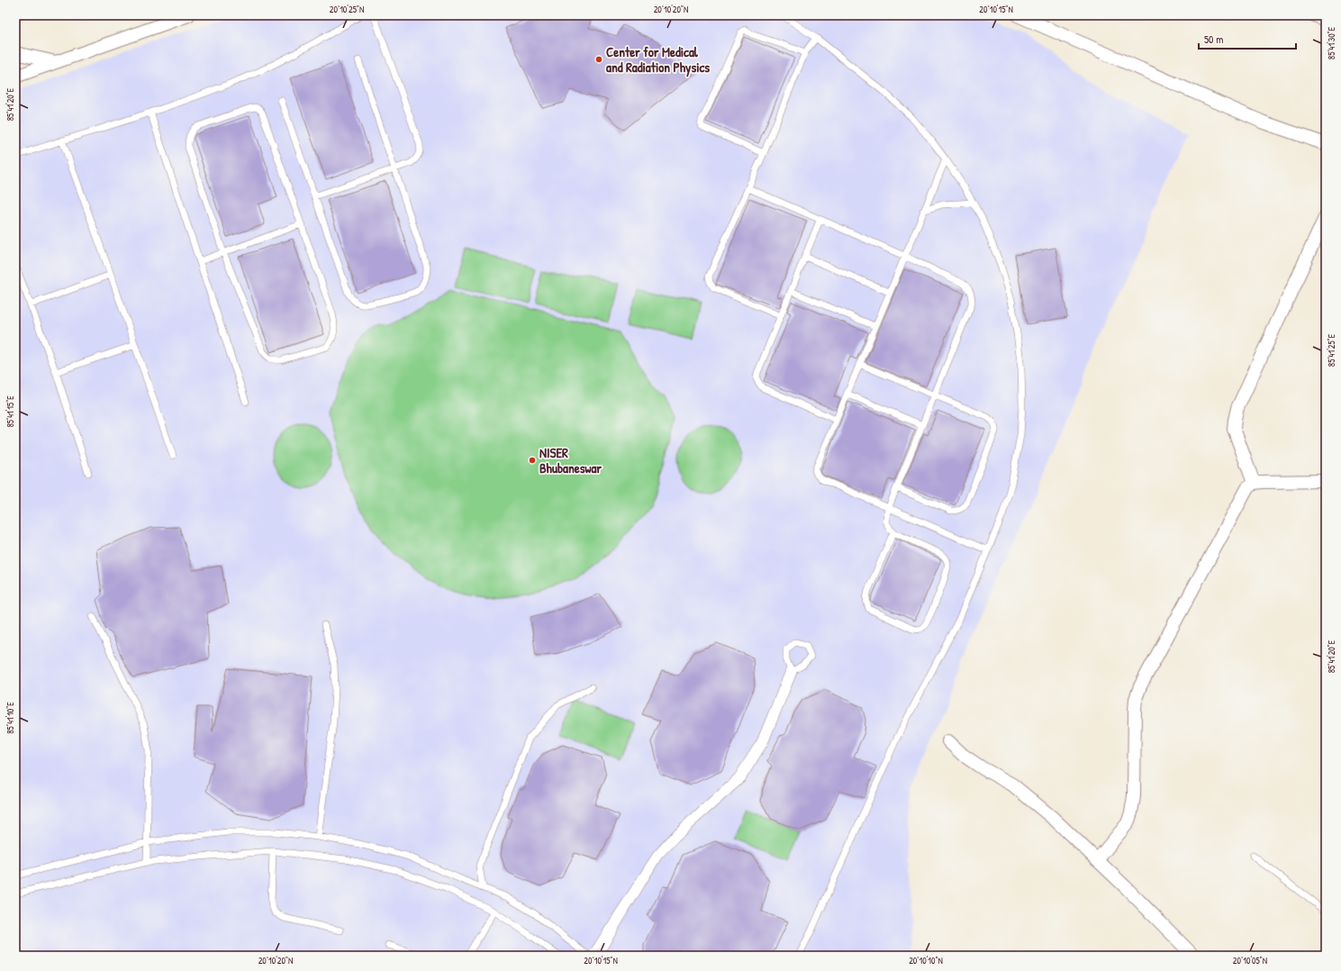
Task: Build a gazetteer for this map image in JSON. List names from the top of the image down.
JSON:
{
  "places": ["Center for Medical and Radiation Physics", "NISER Bhubaneswar"],
  "scale_bar": "50 m",
  "coordinates": [
    "20°10'25\"N",
    "20°10'20\"N",
    "20°10'15\"N",
    "85°41'30\"E",
    "85°41'20\"E",
    "85°41'25\"E",
    "85°41'15\"E",
    "85°41'10\"E",
    "20°10'10\"N",
    "20°10'05\"N"
  ]
}
